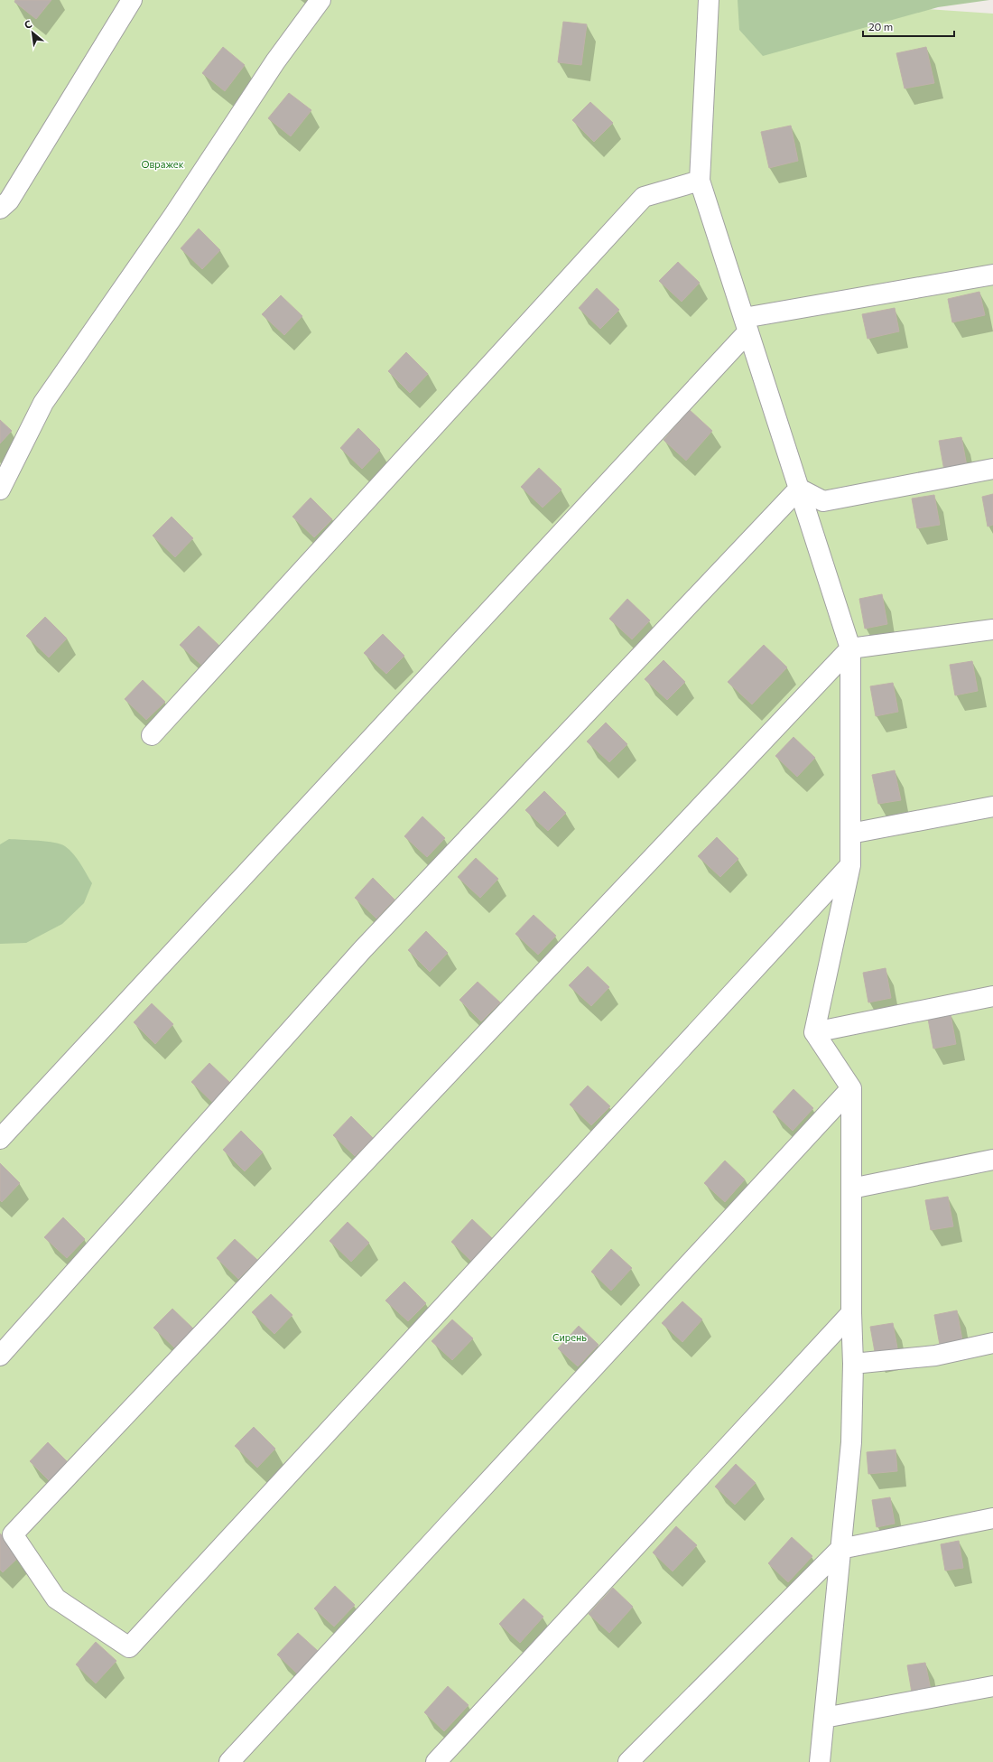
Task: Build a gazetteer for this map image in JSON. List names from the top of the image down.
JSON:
{
  "parks": ["Овражек", "Сирень"],
  "scale_bar": "20 m",
  "north": "top left"
}
